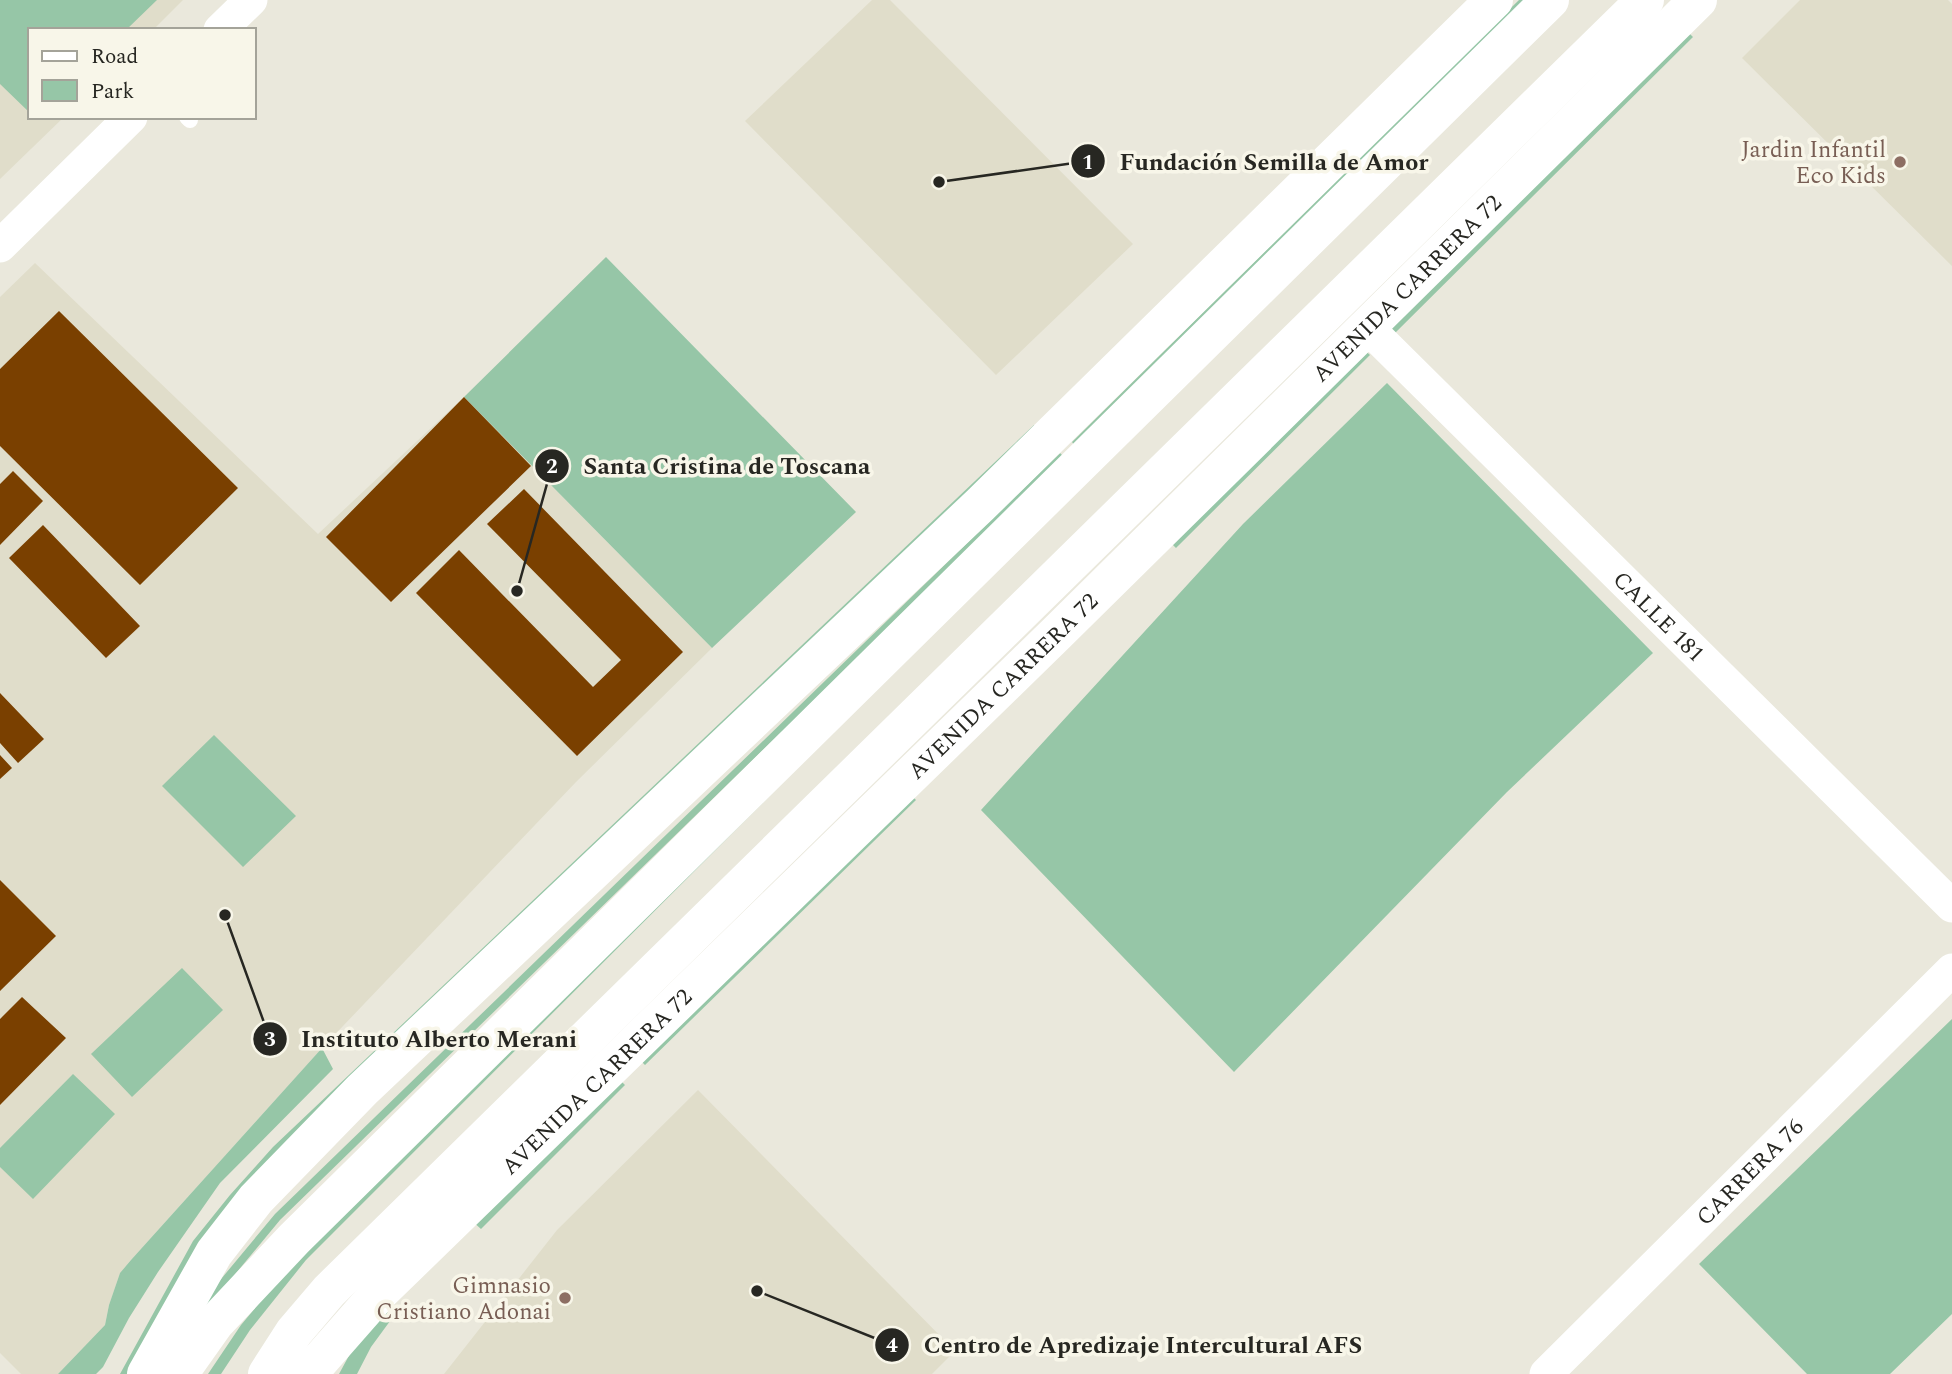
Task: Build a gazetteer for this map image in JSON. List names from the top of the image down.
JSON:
{
  "streets": {
    "highway": ["AVENIDA CARRERA 72"],
    "street": ["CALLE 181", "CARRERA 76"]
  },
  "crossings": [
    ["AVENIDA CARRERA 72", "CALLE 181"]
  ],
  "places": [
    "Jardin Infantil Eco Kids",
    "Fundación Semilla de Amor",
    "Santa Cristina de Toscana",
    "Instituto Alberto Merani",
    "Centro de Apredizaje Intercultural AFS",
    "Gimnasio Cristiano Adonai"
  ],
  "legend": ["Road", "Park"]
}
